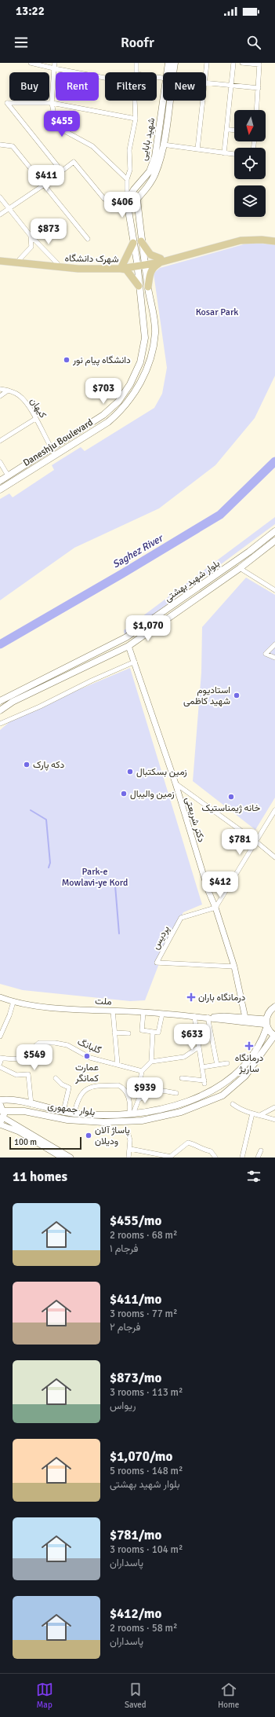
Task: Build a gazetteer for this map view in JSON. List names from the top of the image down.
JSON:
{
  "streets": {
    "main road": [
      "شهید بابایی",
      "شهرک دانشگاه",
      "Daneshju Boulevard",
      "بلوار شهید بهشتی",
      "بلوار جمهوری"
    ],
    "street": [
      "کیهان",
      "دکتر شریعتی",
      "پردیس",
      "ملت",
      "گلبانگ"
    ]
  },
  "crossings": [
    ["شهید بابایی", "Daneshju Boulevard"],
    ["کیهان", "Daneshju Boulevard"],
    ["بلوار شهید بهشتی", "دکتر شریعتی"],
    ["دکتر شریعتی", "پردیس"],
    ["دکتر شریعتی", "ملت"],
    ["ملت", "بلوار جمهوری"]
  ],
  "water": ["Saghez River"],
  "parks": ["Kosar Park", "Park-e Mowlavi-ye Kord"],
  "places": {
    "other": [
      "دانشگاه پیام نور",
      "استادیوم شهید کاظمی",
      "دکه پارک",
      "زمین بسکتبال",
      "زمین والیبال",
      "خانه ژیمناستیک",
      "عمارت کمانگر",
      "پاساژ آلان ودیلان"
    ],
    "health": ["درمانگاه باران", "درمانگاه ساریژ"]
  },
  "scale_bar": "100 m",
  "north": "bottom",
  "page": {
    "status": "13:22",
    "header": "Roofr",
    "chip": [
      "Buy",
      "Rent",
      "Filters",
      "New"
    ],
    "price": [
      "$455",
      "$411",
      "$406",
      "$873",
      "$703",
      "$1,070",
      "$781",
      "$412",
      "$633",
      "$549",
      "$939"
    ],
    "scale": "100 m",
    "heading": "11 homes",
    "list": [
      {
        "name": "$455/mo",
        "note": "2 rooms · 68 m² · فرجام ۱"
      },
      {
        "name": "$411/mo",
        "note": "3 rooms · 77 m² · فرجام ۲"
      },
      {
        "name": "$873/mo",
        "note": "3 rooms · 113 m² · ریواس"
      },
      {
        "name": "$1,070/mo",
        "note": "5 rooms · 148 m² · بلوار شهید بهشتی"
      },
      {
        "name": "$781/mo",
        "note": "3 rooms · 104 m² · پاسداران"
      },
      {
        "name": "$412/mo",
        "note": "2 rooms · 58 m² · پاسداران"
      }
    ],
    "tabs": ["Map", "Saved", "Home"]
  }
}
